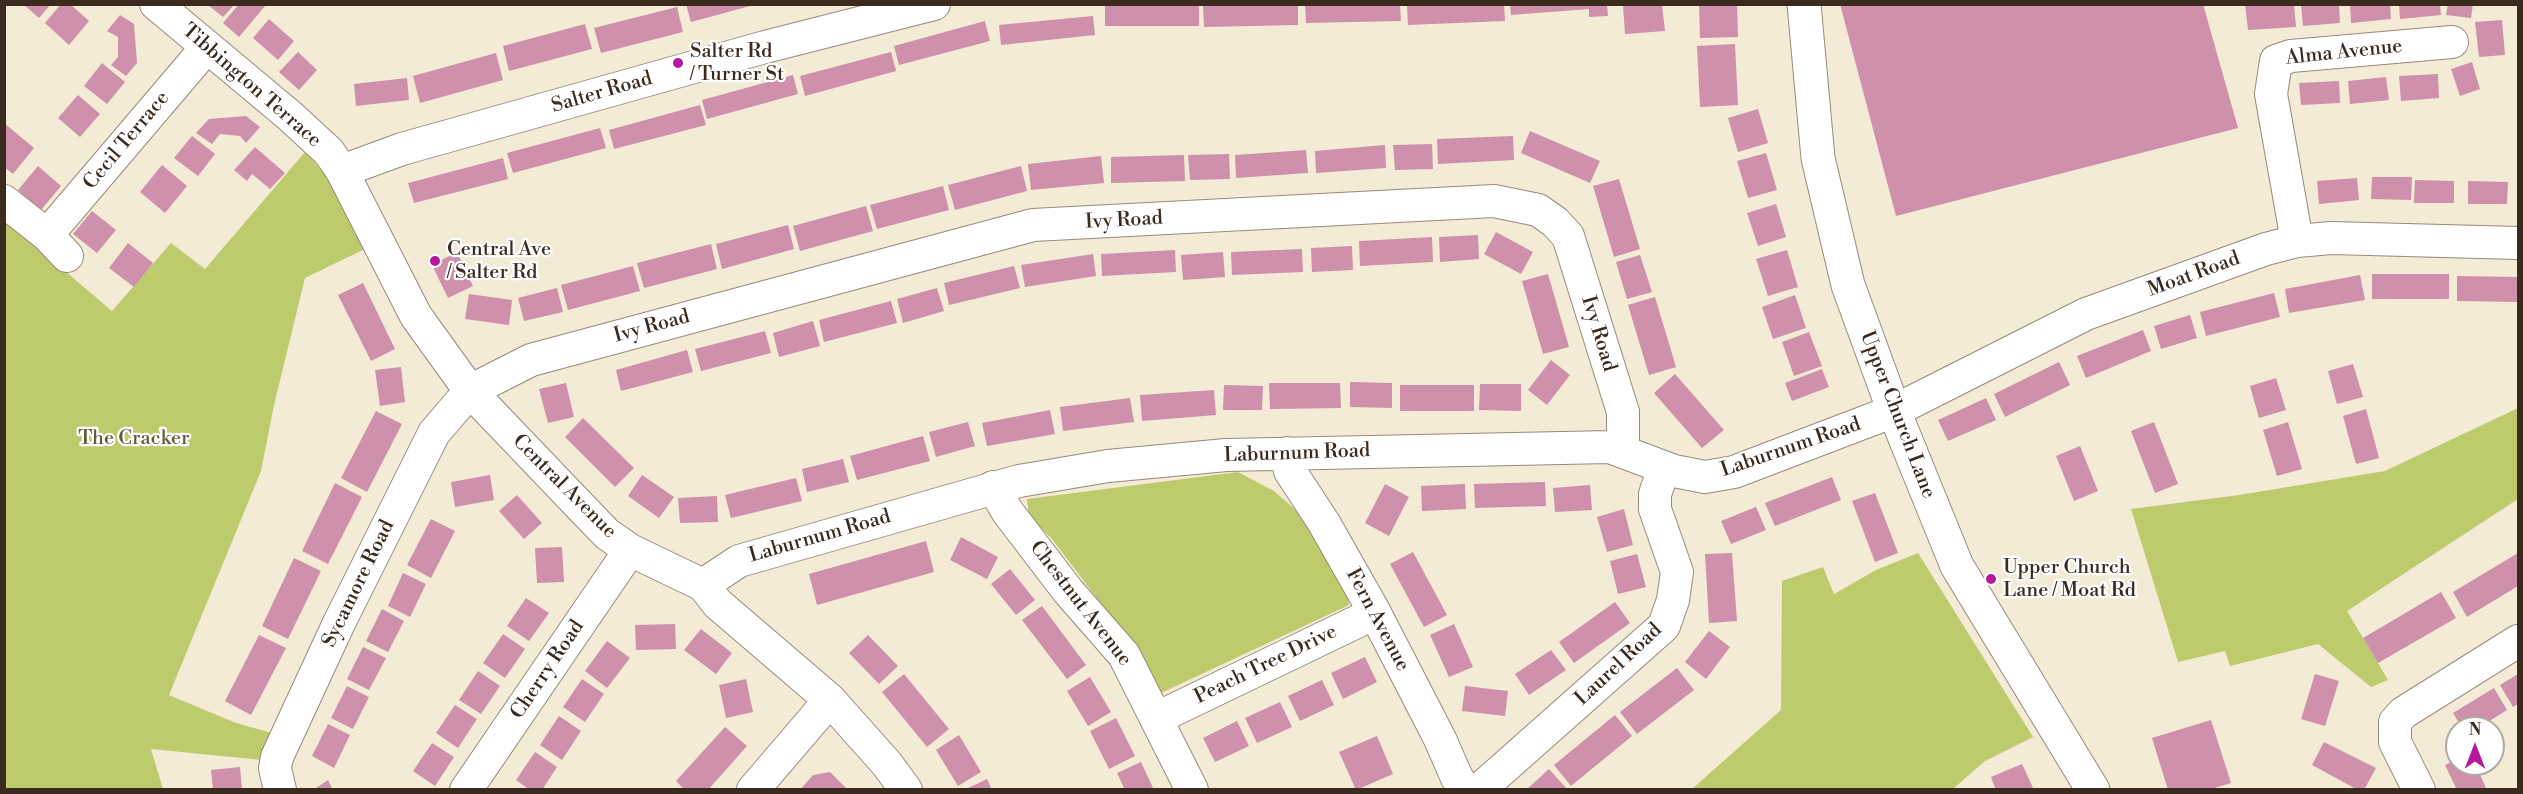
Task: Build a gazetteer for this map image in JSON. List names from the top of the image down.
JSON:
{
  "streets": {
    "main road": ["Upper Church Lane"],
    "street": [
      "Alma Avenue",
      "Tibbington Terrace",
      "Salter Road",
      "Cecil Terrace",
      "Ivy Road",
      "Moat Road",
      "Laburnum Road",
      "Central Avenue",
      "Sycamore Road",
      "Chestnut Avenue",
      "Fern Avenue",
      "Peach Tree Drive",
      "Laurel Road",
      "Cherry Road"
    ]
  },
  "crossings": [
    ["Alma Avenue", "Moat Road"],
    ["Tibbington Terrace", "Salter Road"],
    ["Tibbington Terrace", "Cecil Terrace"],
    ["Tibbington Terrace", "Central Avenue"],
    ["Salter Road", "Central Avenue"],
    ["Ivy Road", "Laburnum Road"],
    ["Ivy Road", "Central Avenue"],
    ["Ivy Road", "Sycamore Road"],
    ["Moat Road", "Upper Church Lane"],
    ["Moat Road", "Laburnum Road"],
    ["Upper Church Lane", "Laburnum Road"],
    ["Laburnum Road", "Central Avenue"],
    ["Laburnum Road", "Chestnut Avenue"],
    ["Laburnum Road", "Fern Avenue"],
    ["Laburnum Road", "Laurel Road"],
    ["Central Avenue", "Sycamore Road"],
    ["Central Avenue", "Cherry Road"],
    ["Chestnut Avenue", "Peach Tree Drive"],
    ["Fern Avenue", "Peach Tree Drive"]
  ],
  "parks": ["The Cracker"],
  "places": ["Salter Rd / Turner St", "Central Ave / Salter Rd", "Upper Church Lane / Moat Rd"],
  "north": "top"
}
